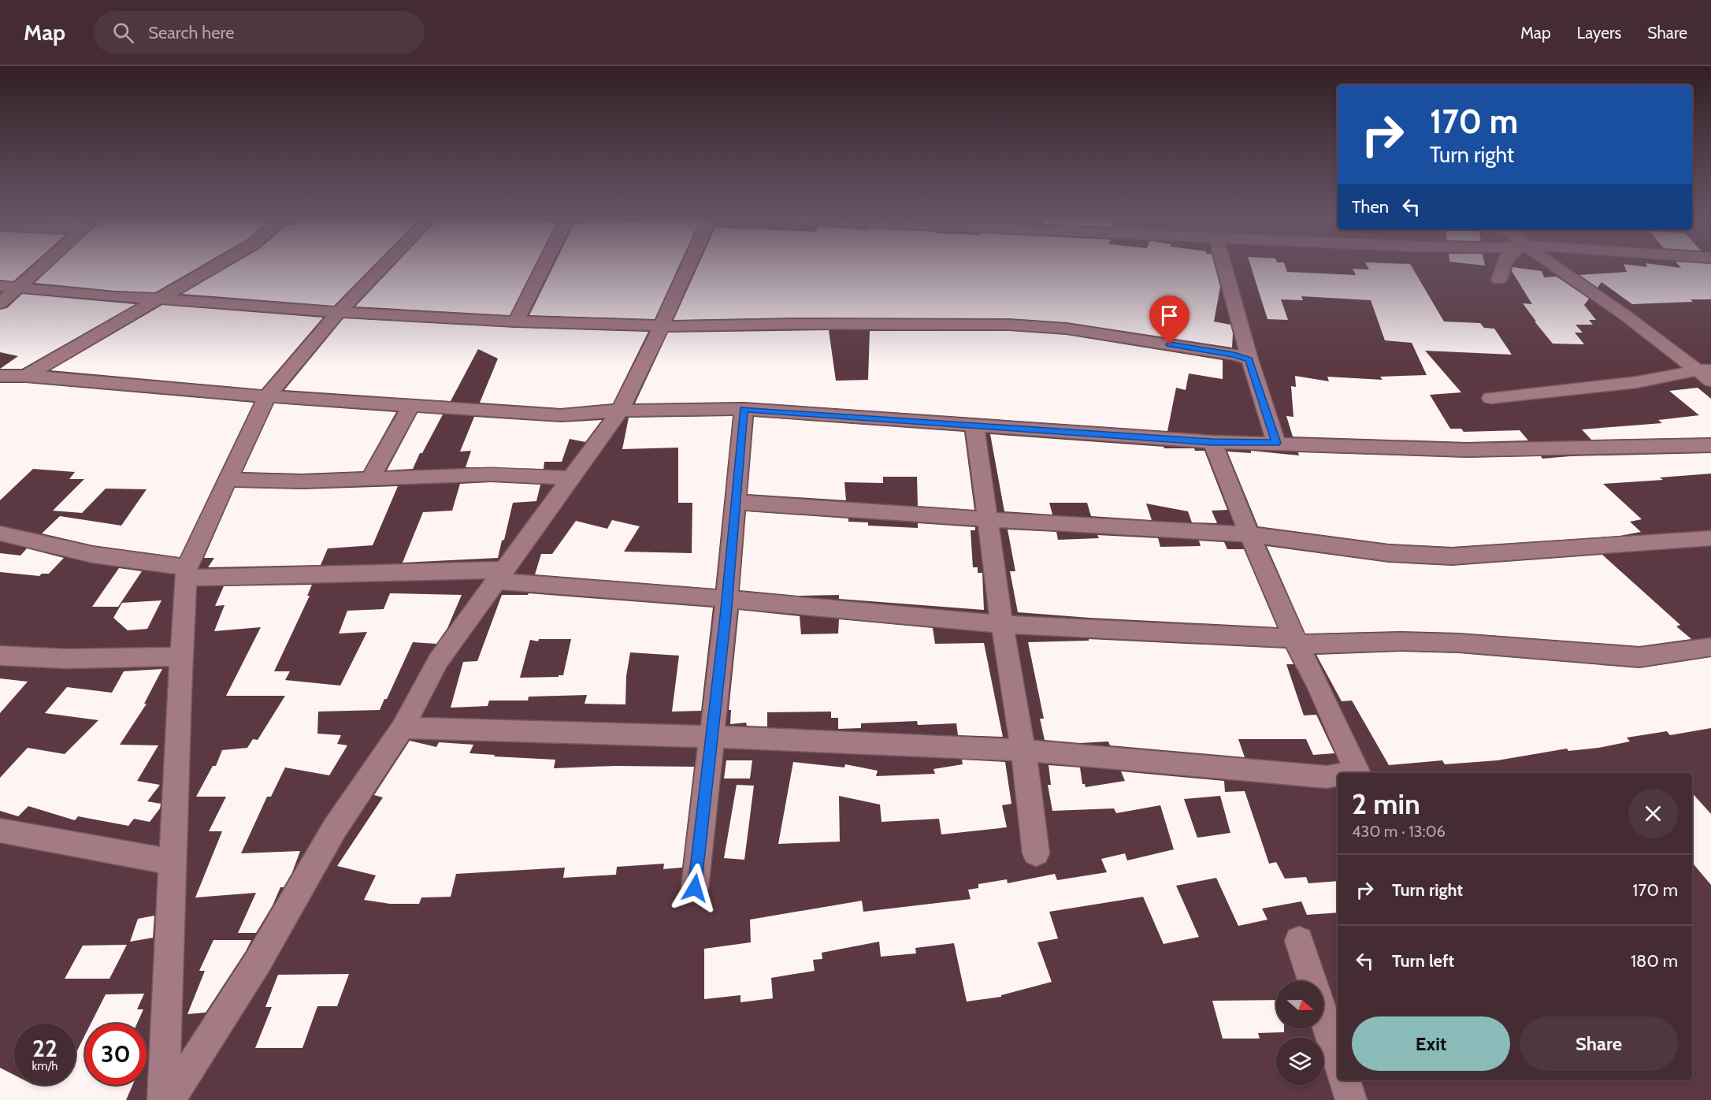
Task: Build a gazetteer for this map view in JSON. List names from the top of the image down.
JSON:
{
  "north": "right",
  "page": {
    "header": "Map",
    "search": "Search here",
    "nav": ["Map", "Layers", "Share"],
    "turn": ["170 m", "Turn right"],
    "then": "Then",
    "heading": ["2 min", "430 m · 13:06"],
    "list": [
      {
        "name": "Turn right",
        "value": "170 m"
      },
      {
        "name": "Turn left",
        "value": "180 m"
      }
    ],
    "buttons": ["Exit", "Share"],
    "speed": "22 km/h",
    "limit": "30"
  }
}
